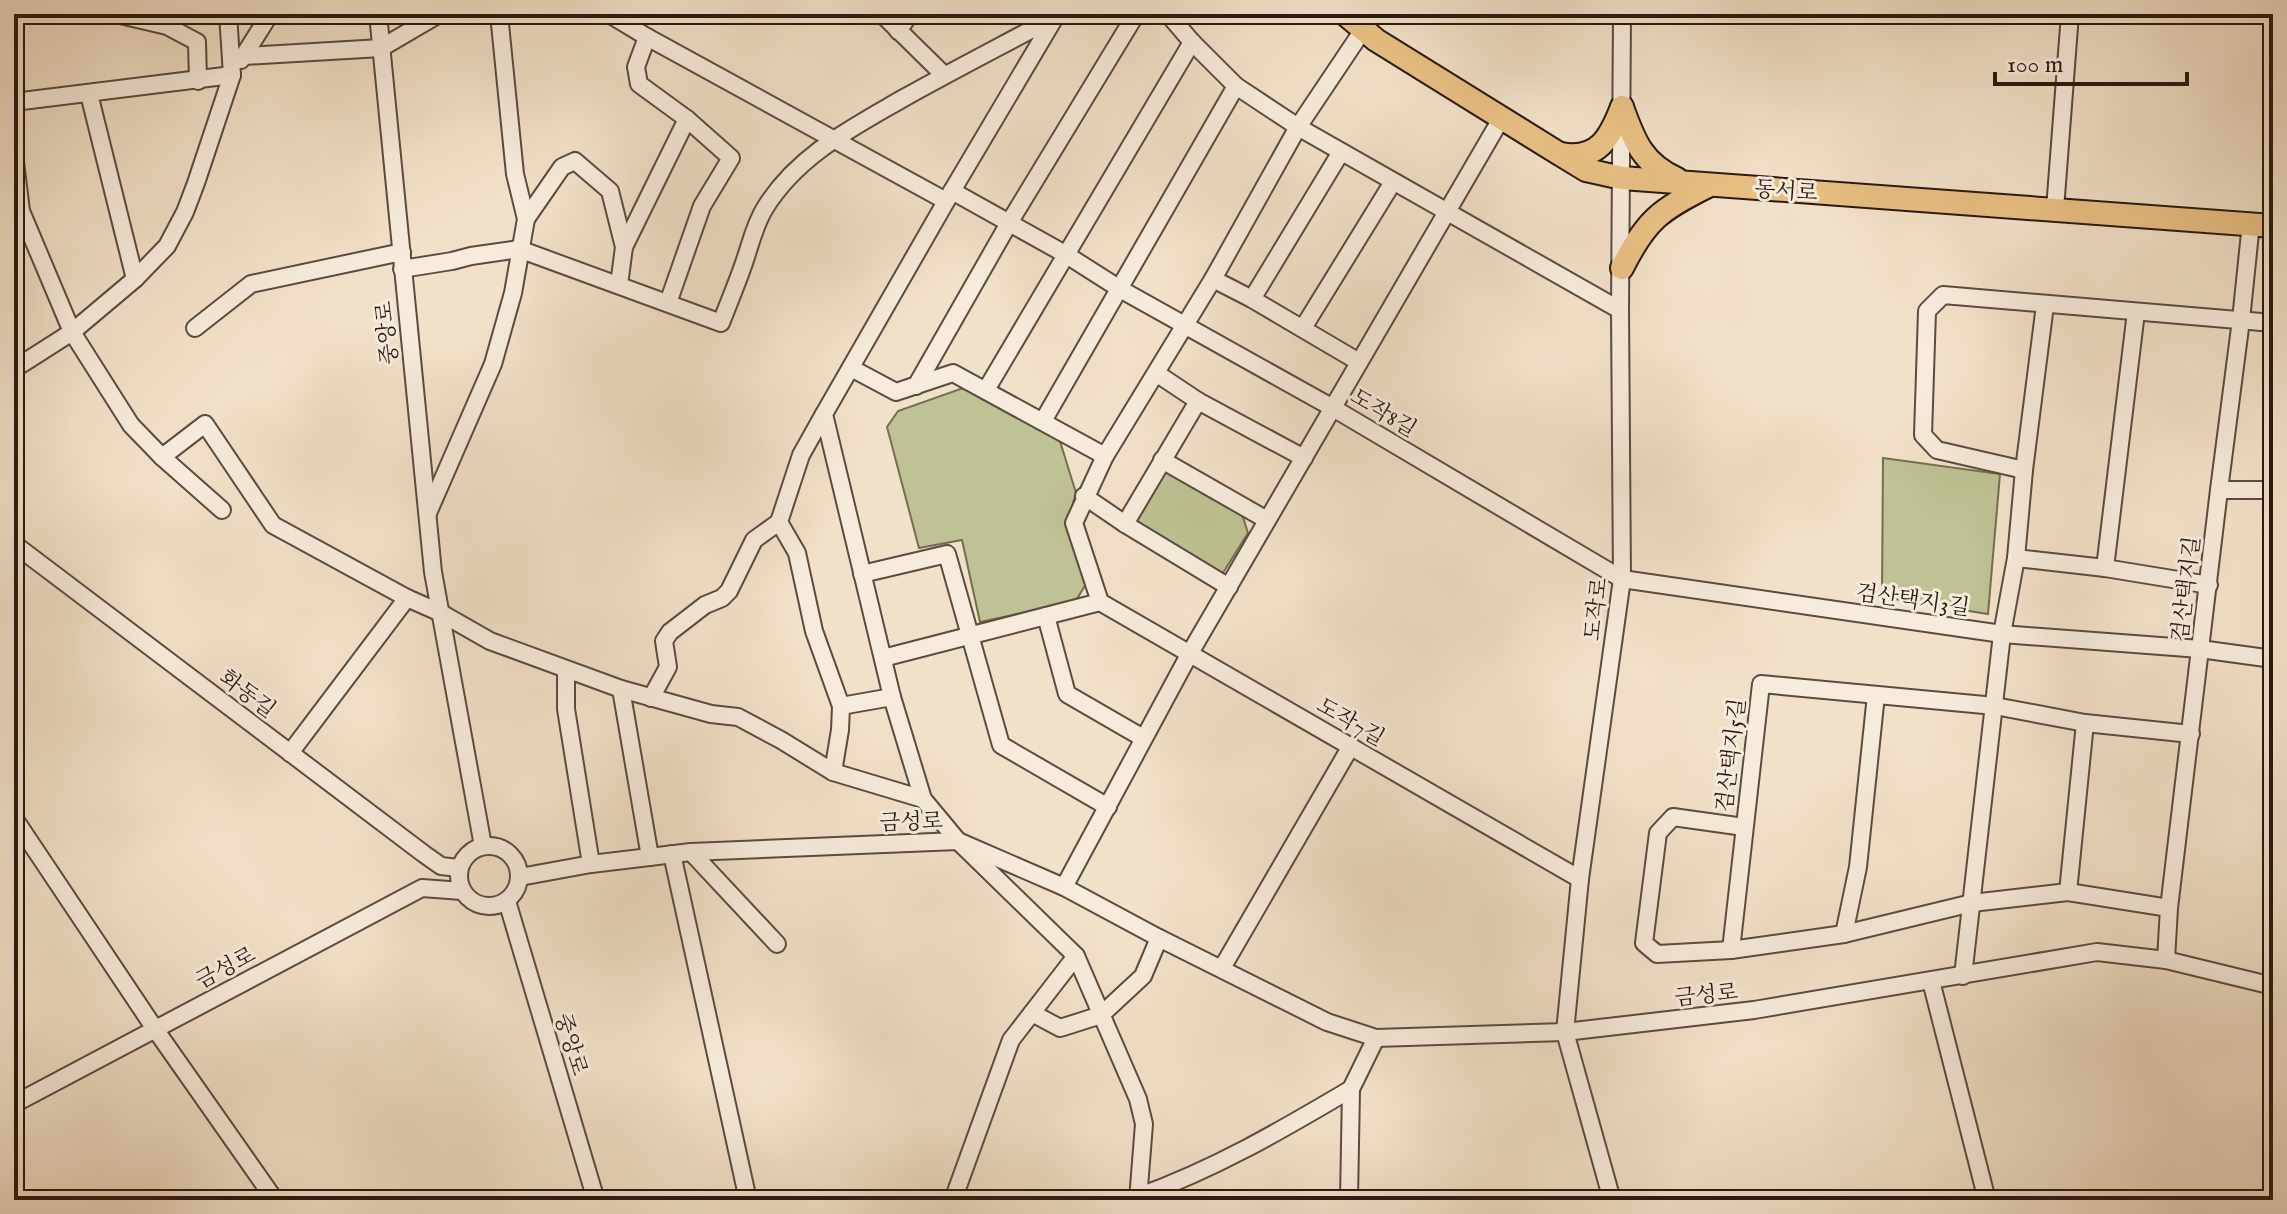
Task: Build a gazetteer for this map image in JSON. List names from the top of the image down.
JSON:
{
  "streets": {
    "main road": ["동서로"],
    "street": [
      "중앙로",
      "도작8길",
      "검산택지길",
      "검산택지3길",
      "도작로",
      "화동길",
      "도작7길",
      "검산택지5길",
      "금성로"
    ]
  },
  "crossings": [
    ["동서로", "검산택지길"],
    ["동서로", "도작로"],
    ["중앙로", "화동길"],
    ["중앙로", "금성로"],
    ["도작8길", "검산택지3길"],
    ["도작8길", "도작로"],
    ["검산택지길", "검산택지3길"],
    ["검산택지길", "검산택지5길"],
    ["검산택지길", "금성로"],
    ["검산택지3길", "도작로"],
    ["도작로", "도작7길"],
    ["도작로", "금성로"],
    ["화동길", "금성로"]
  ],
  "scale_bar": "100 m"
}
